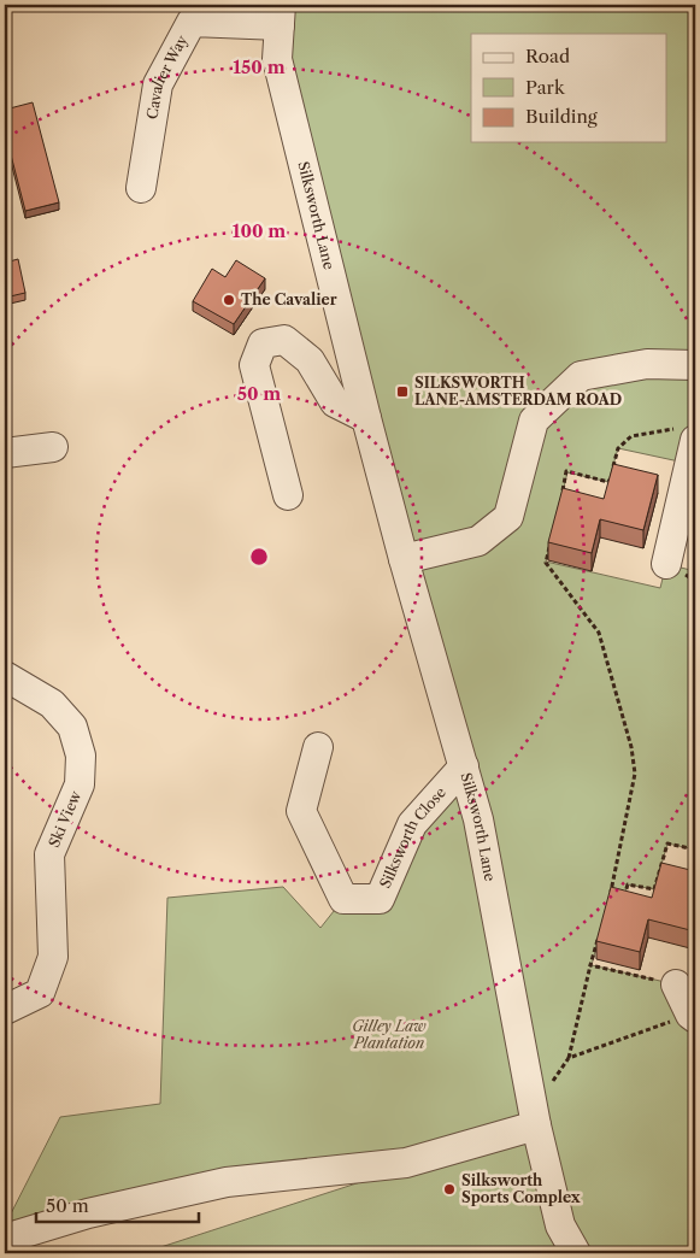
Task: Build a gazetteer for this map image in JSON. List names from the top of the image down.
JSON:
{
  "streets": {
    "street": [
      "Cavalier Way",
      "Silksworth Lane",
      "Ski View",
      "Silksworth Close"
    ]
  },
  "crossings": [
    ["Cavalier Way", "Silksworth Lane"],
    ["Silksworth Lane", "Silksworth Close"]
  ],
  "parks": ["Gilley Law Plantation"],
  "places": {
    "other": ["The Cavalier", "Silksworth Sports Complex"],
    "transit": ["SILKSWORTH LANE-AMSTERDAM ROAD"]
  },
  "legend": ["Road", "Park", "Building"],
  "scale_bar": "50 m",
  "rings": ["150 m", "100 m", "50 m"]
}
